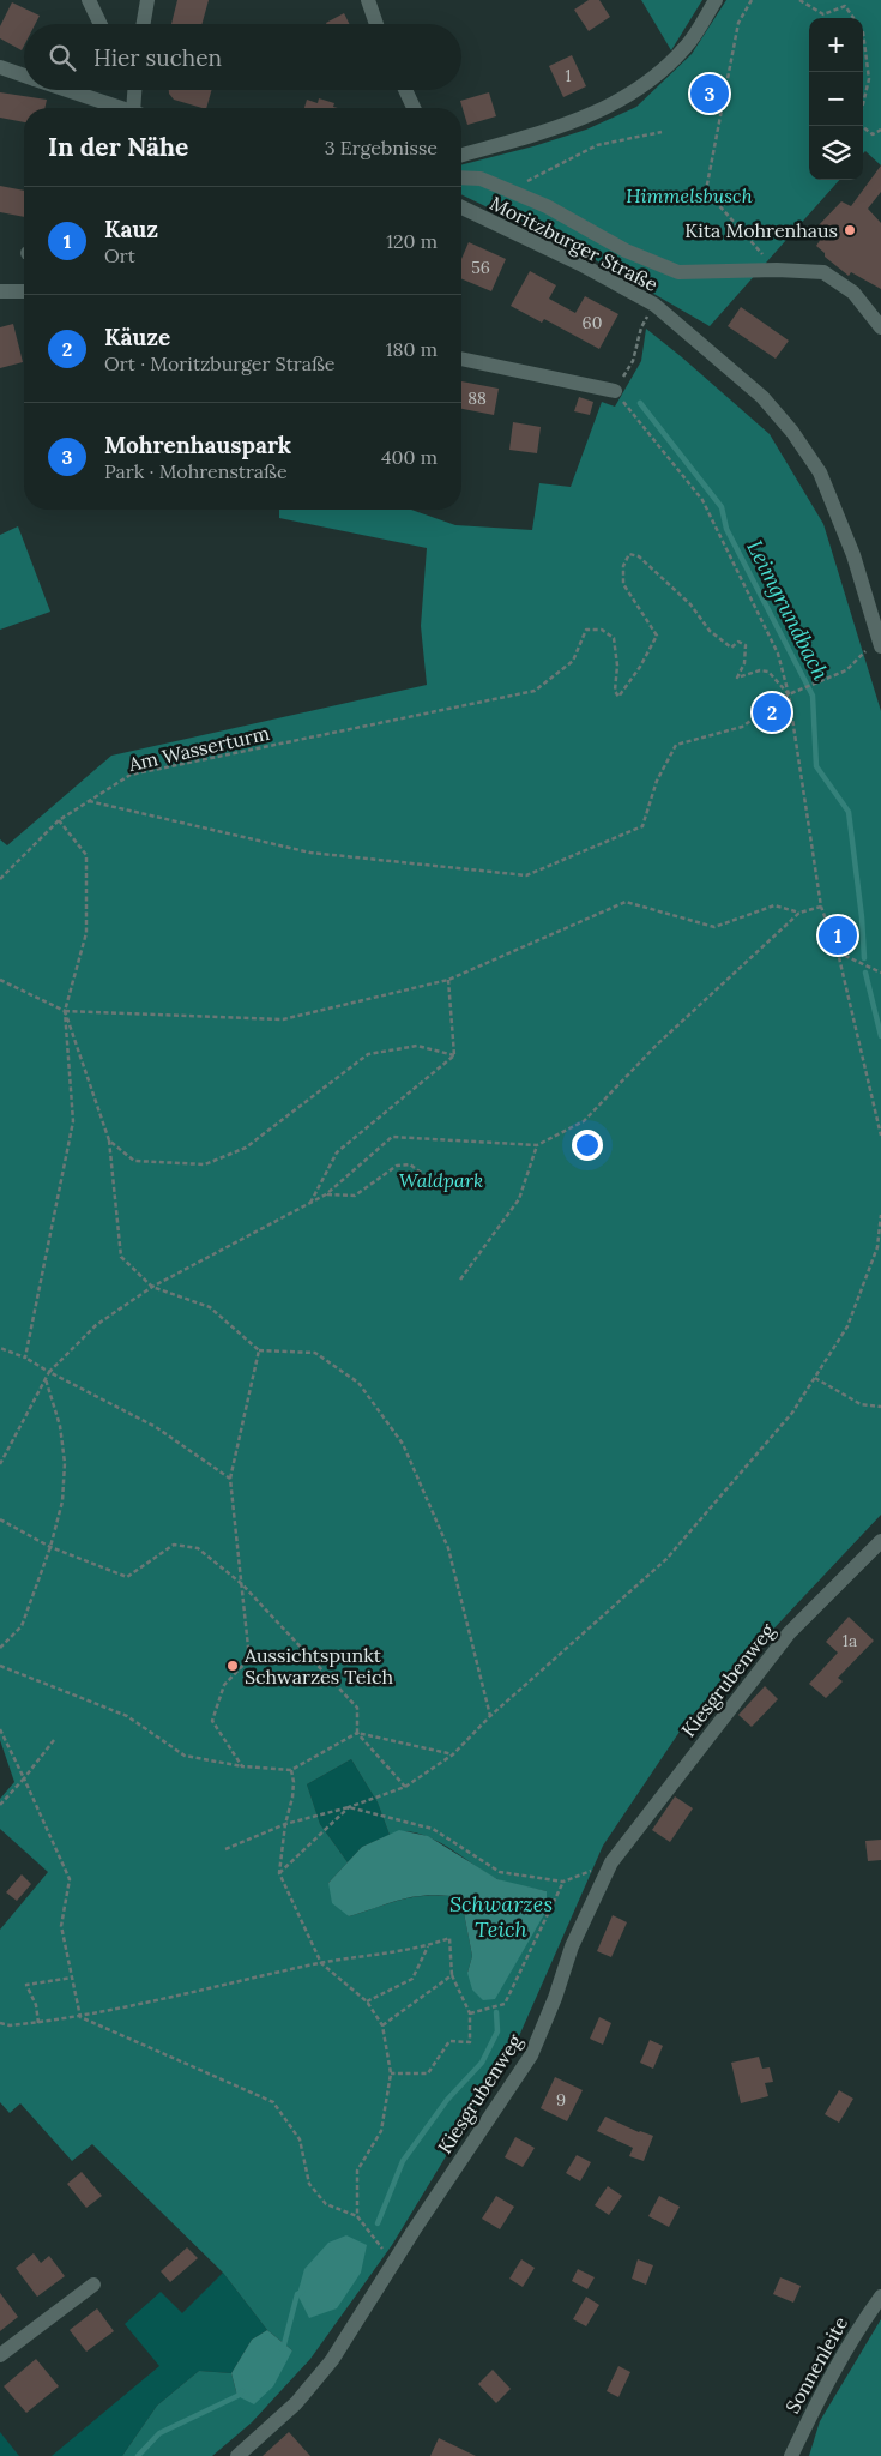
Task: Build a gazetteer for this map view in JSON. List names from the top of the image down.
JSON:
{
  "streets": {
    "street": ["Moritzburger Straße", "Kiesgrubenweg", "Sonnenleite"],
    "path": ["Am Wasserturm"]
  },
  "water": ["Leimgrundbach", "Schwarzes Teich"],
  "parks": ["Himmelsbusch", "Waldpark"],
  "places": ["Kita Mohrenhaus", "Aussichtspunkt Schwarzes Teich"],
  "house_numbers": [
    "1",
    "56",
    "60",
    "88",
    "1a",
    "9"
  ],
  "page": {
    "map_buttons": ["+", "−"],
    "search": "Hier suchen",
    "pins": ["3", "2", "1"],
    "heading": ["In der Nähe", "3 Ergebnisse"],
    "list": [
      {
        "mark": "1",
        "name": "Kauz",
        "note": "Ort",
        "value": "120 m"
      },
      {
        "mark": "2",
        "name": "Käuze",
        "note": "Ort · Moritzburger Straße",
        "value": "180 m"
      },
      {
        "mark": "3",
        "name": "Mohrenhauspark",
        "note": "Park · Mohrenstraße",
        "value": "400 m"
      }
    ]
  }
}
